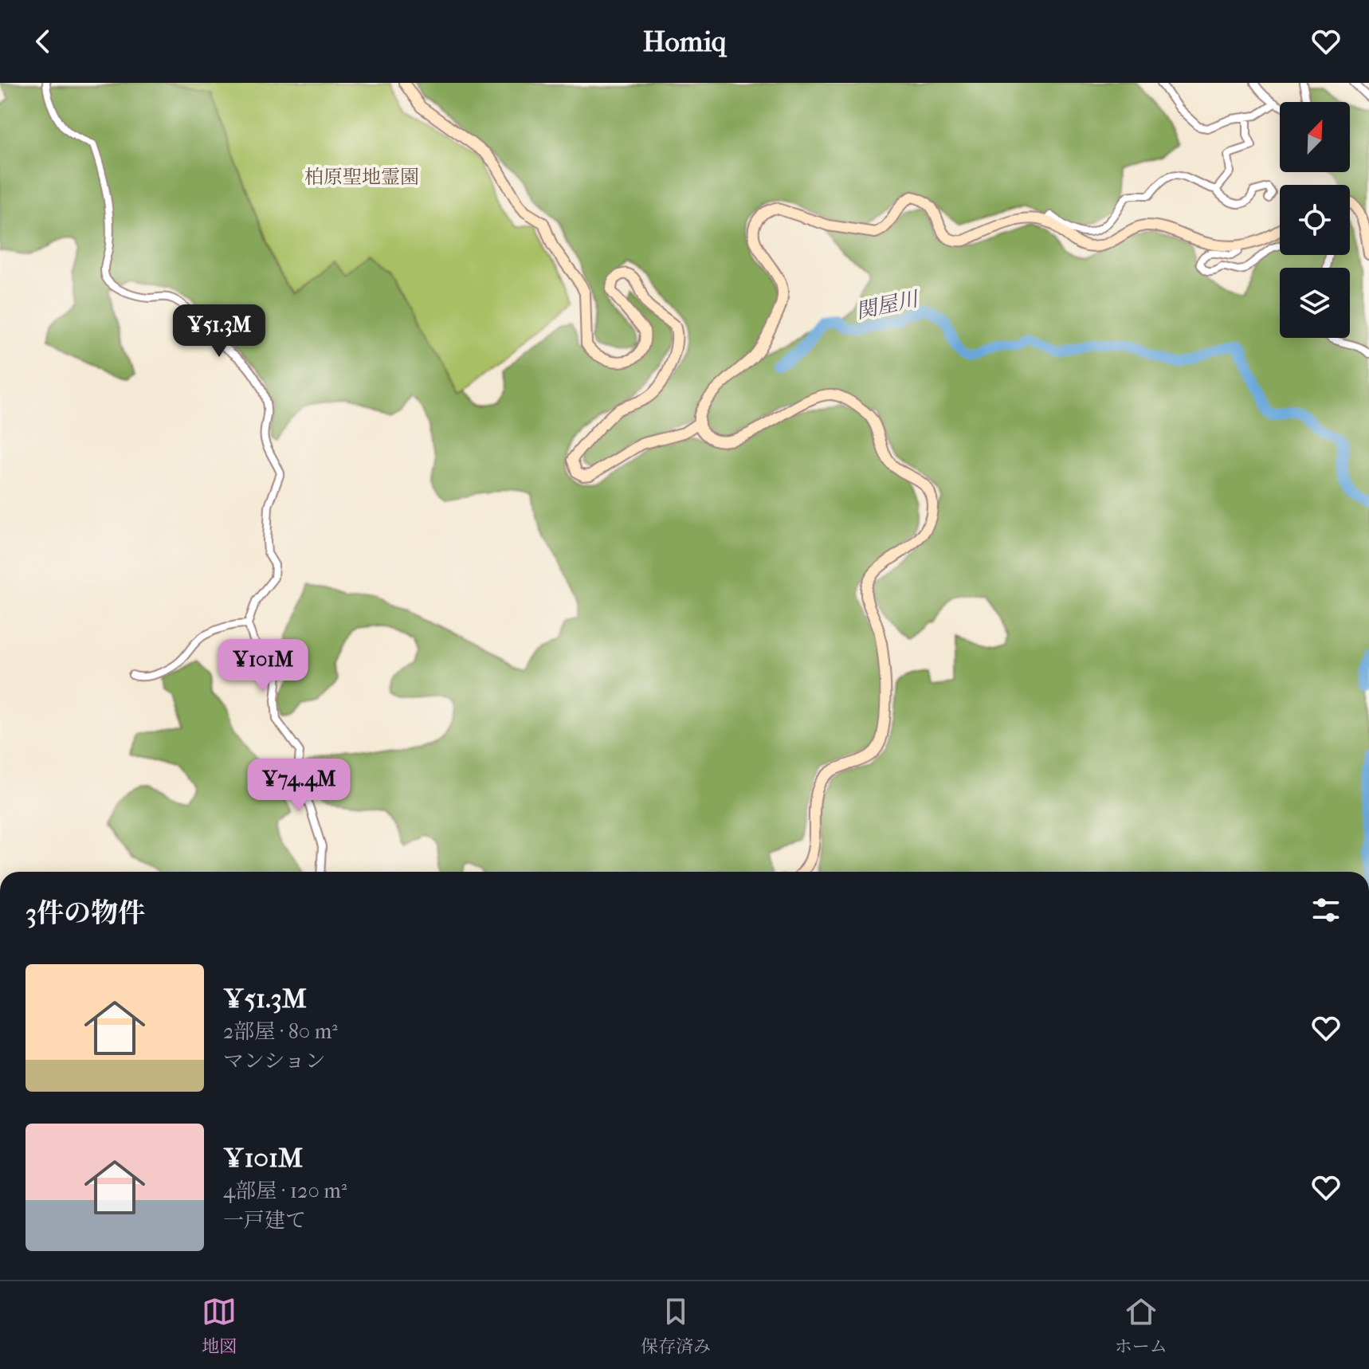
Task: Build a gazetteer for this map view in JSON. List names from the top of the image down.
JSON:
{
  "water": ["関屋川"],
  "parks": ["柏原聖地霊園"],
  "north": "top right",
  "page": {
    "header": "Homiq",
    "price": ["¥51.3M", "¥101M", "¥74.4M"],
    "heading": "3件の物件",
    "list": [
      {
        "name": "¥51.3M",
        "note": "2部屋 · 80 m² · マンション"
      },
      {
        "name": "¥101M",
        "note": "4部屋 · 120 m² · 一戸建て"
      }
    ],
    "tabs": ["地図", "保存済み", "ホーム"]
  }
}
